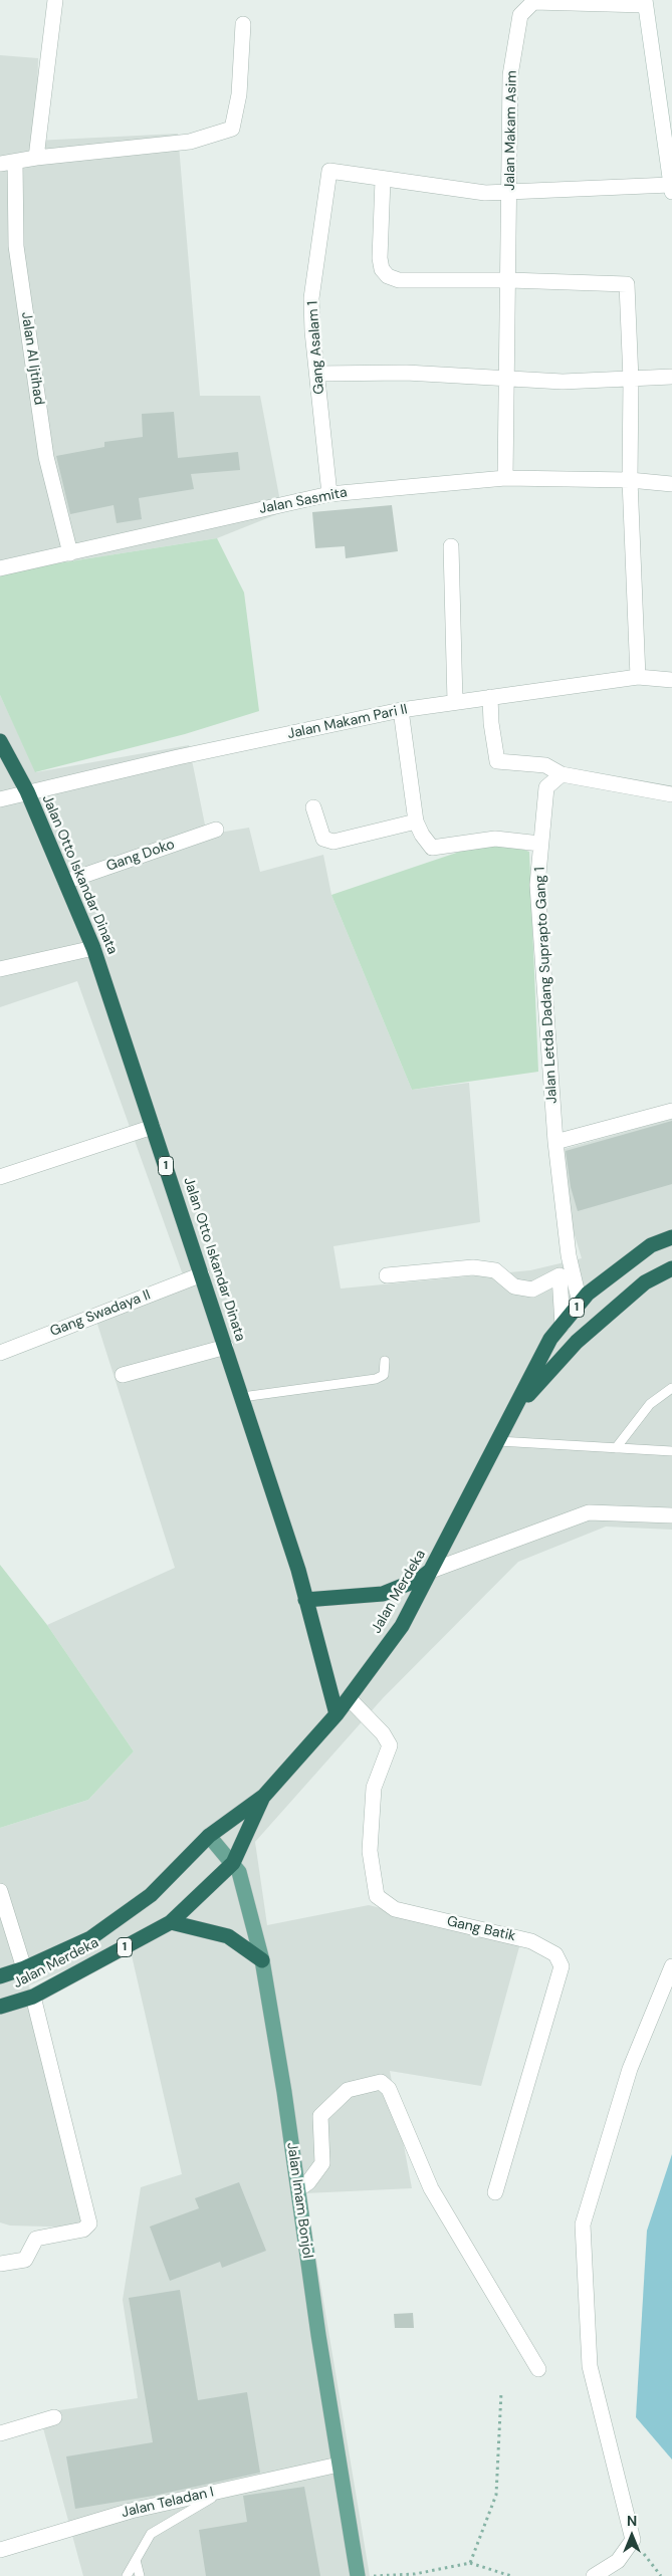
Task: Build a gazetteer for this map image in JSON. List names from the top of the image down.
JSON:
{
  "streets": {
    "highway": ["Jalan Otto Iskandar Dinata", "1", "Jalan Merdeka"],
    "main road": ["Jalan Imam Bonjol"],
    "street": [
      "Jalan Makam Asim",
      "Gang Asalam 1",
      "Jalan Al Ijtihad",
      "Jalan Sasmita",
      "Jalan Makam Pari II",
      "Gang Doko",
      "Jalan Letda Dadang Suprapto Gang 1",
      "Gang Swadaya II",
      "Gang Batik",
      "Jalan Teladan I"
    ]
  },
  "crossings": [
    ["Jalan Makam Asim", "Jalan Sasmita"],
    ["Gang Asalam 1", "Jalan Sasmita"],
    ["Jalan Al Ijtihad", "Jalan Sasmita"],
    ["Jalan Makam Pari II", "Jalan Otto Iskandar Dinata"],
    ["Gang Doko", "Jalan Otto Iskandar Dinata"],
    ["Jalan Otto Iskandar Dinata", "Gang Swadaya II"],
    ["Jalan Otto Iskandar Dinata", "Jalan Merdeka"],
    ["Jalan Letda Dadang Suprapto Gang 1", "Jalan Merdeka"],
    ["Jalan Merdeka", "Gang Batik"],
    ["Jalan Merdeka", "Jalan Imam Bonjol"],
    ["Jalan Imam Bonjol", "Jalan Teladan I"]
  ],
  "north": "top"
}
